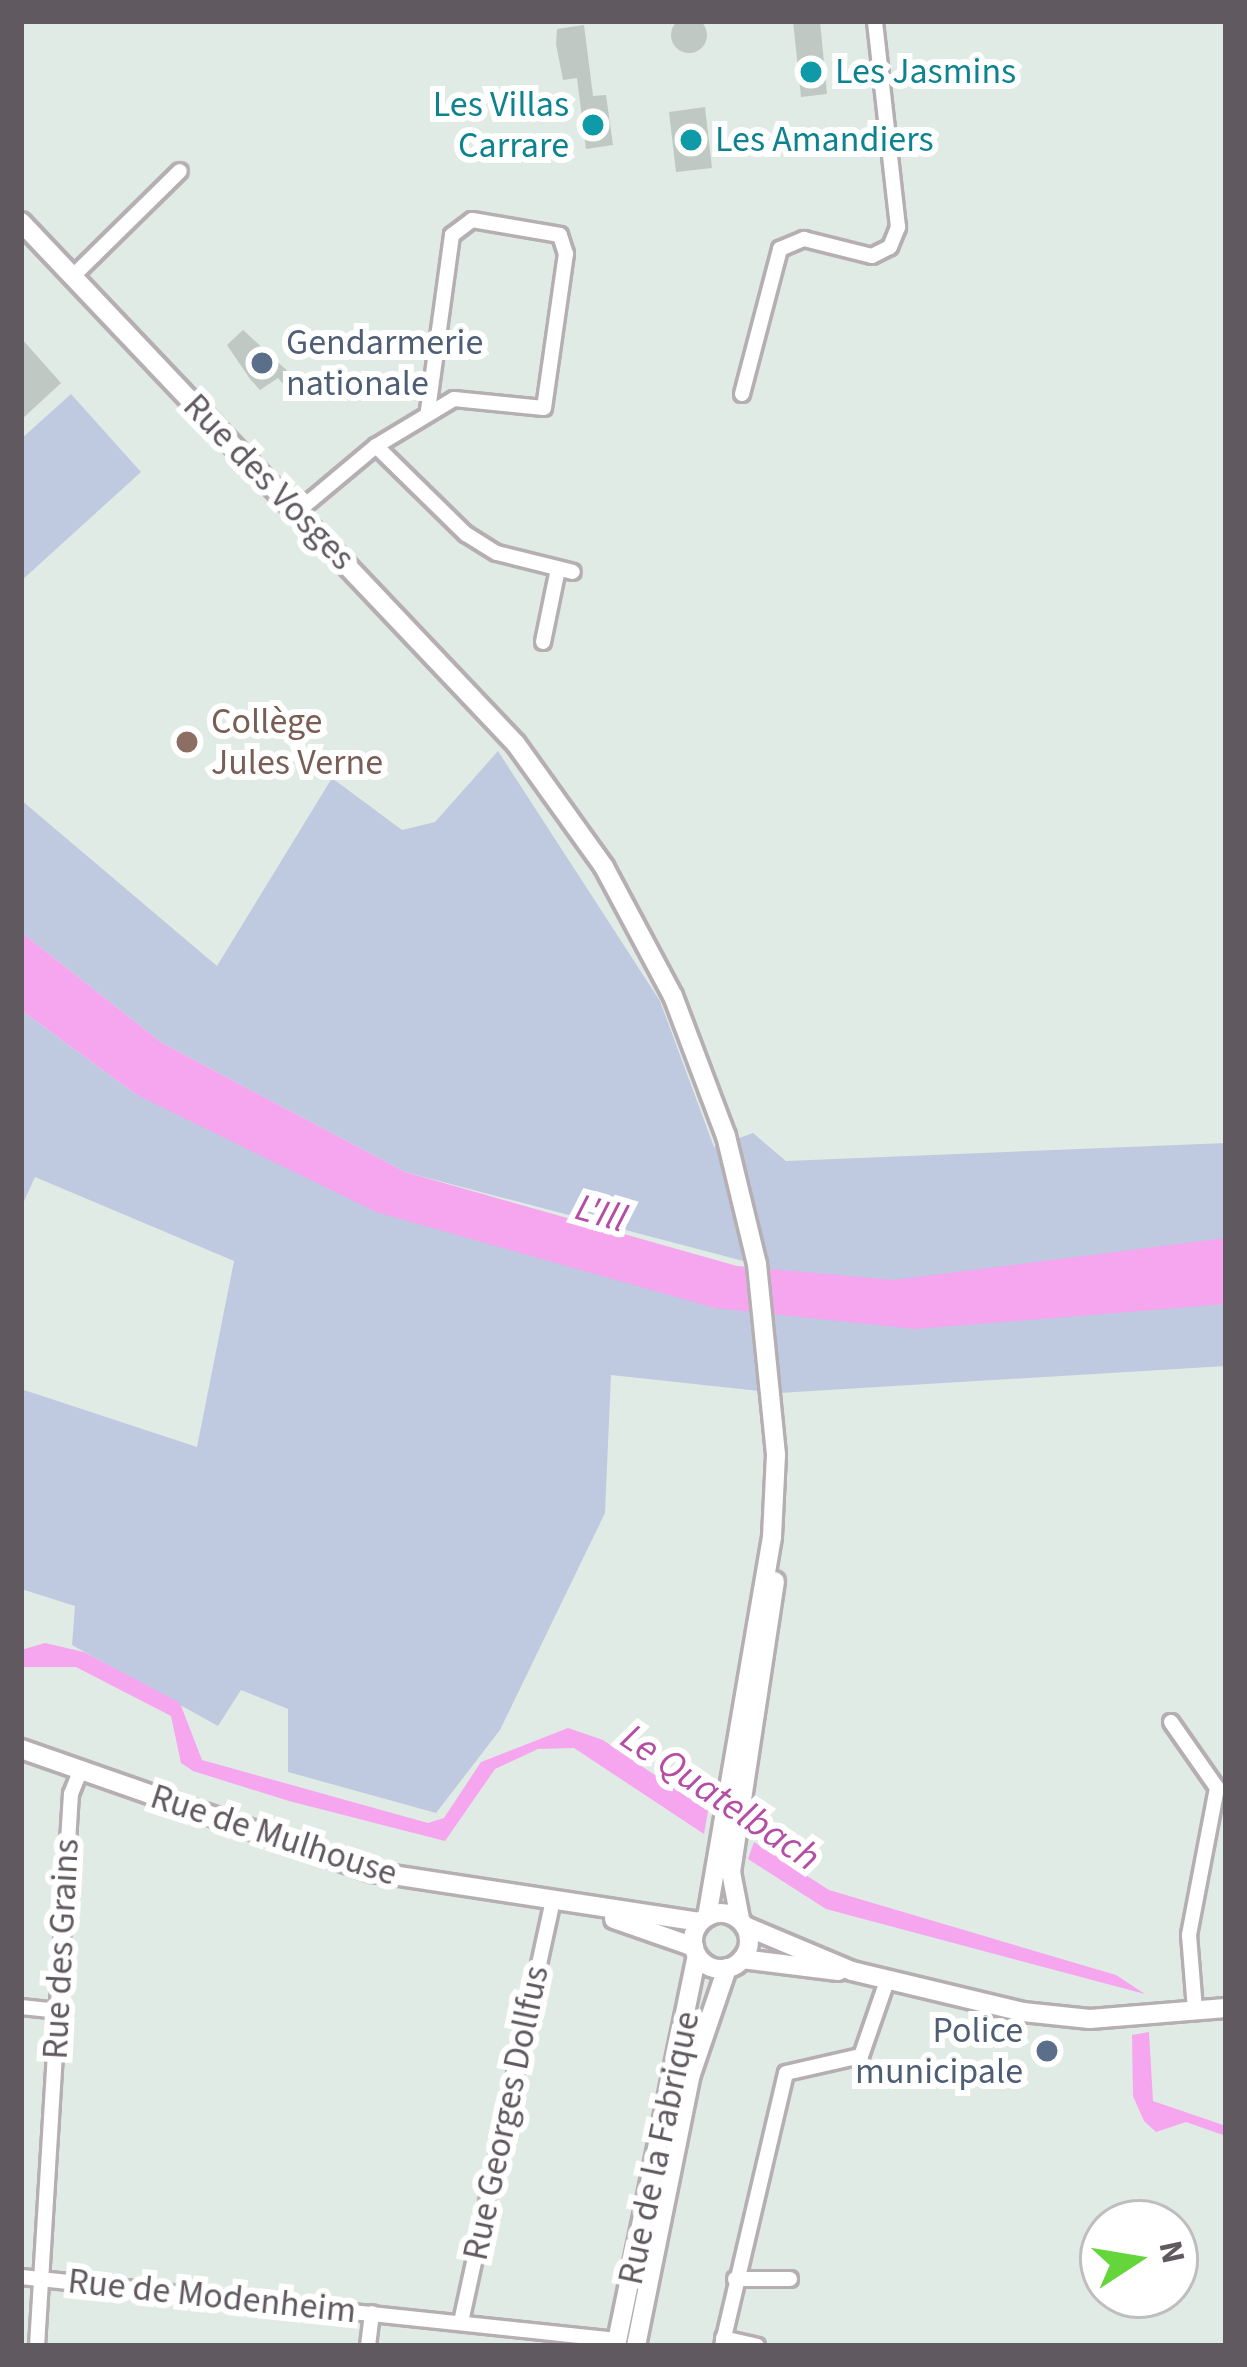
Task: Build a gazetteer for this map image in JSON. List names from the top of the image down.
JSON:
{
  "streets": {
    "main road": ["Rue des Vosges", "Rue de Mulhouse", "Rue de la Fabrique"],
    "street": ["Rue des Grains", "Rue Georges Dollfus", "Rue de Modenheim"]
  },
  "crossings": [
    ["Rue des Vosges", "Rue de la Fabrique"],
    ["Rue de Mulhouse", "Rue des Grains"],
    ["Rue de Mulhouse", "Rue Georges Dollfus"],
    ["Rue de Mulhouse", "Rue de la Fabrique"],
    ["Rue des Grains", "Rue de Modenheim"],
    ["Rue Georges Dollfus", "Rue de Modenheim"],
    ["Rue de la Fabrique", "Rue de Modenheim"]
  ],
  "water": ["L'Ill", "Le Quatelbach"],
  "places": [
    "Les Jasmins",
    "Les Villas Carrare",
    "Les Amandiers",
    "Gendarmerie nationale",
    "Collège Jules Verne",
    "Police municipale"
  ],
  "north": "right"
}
